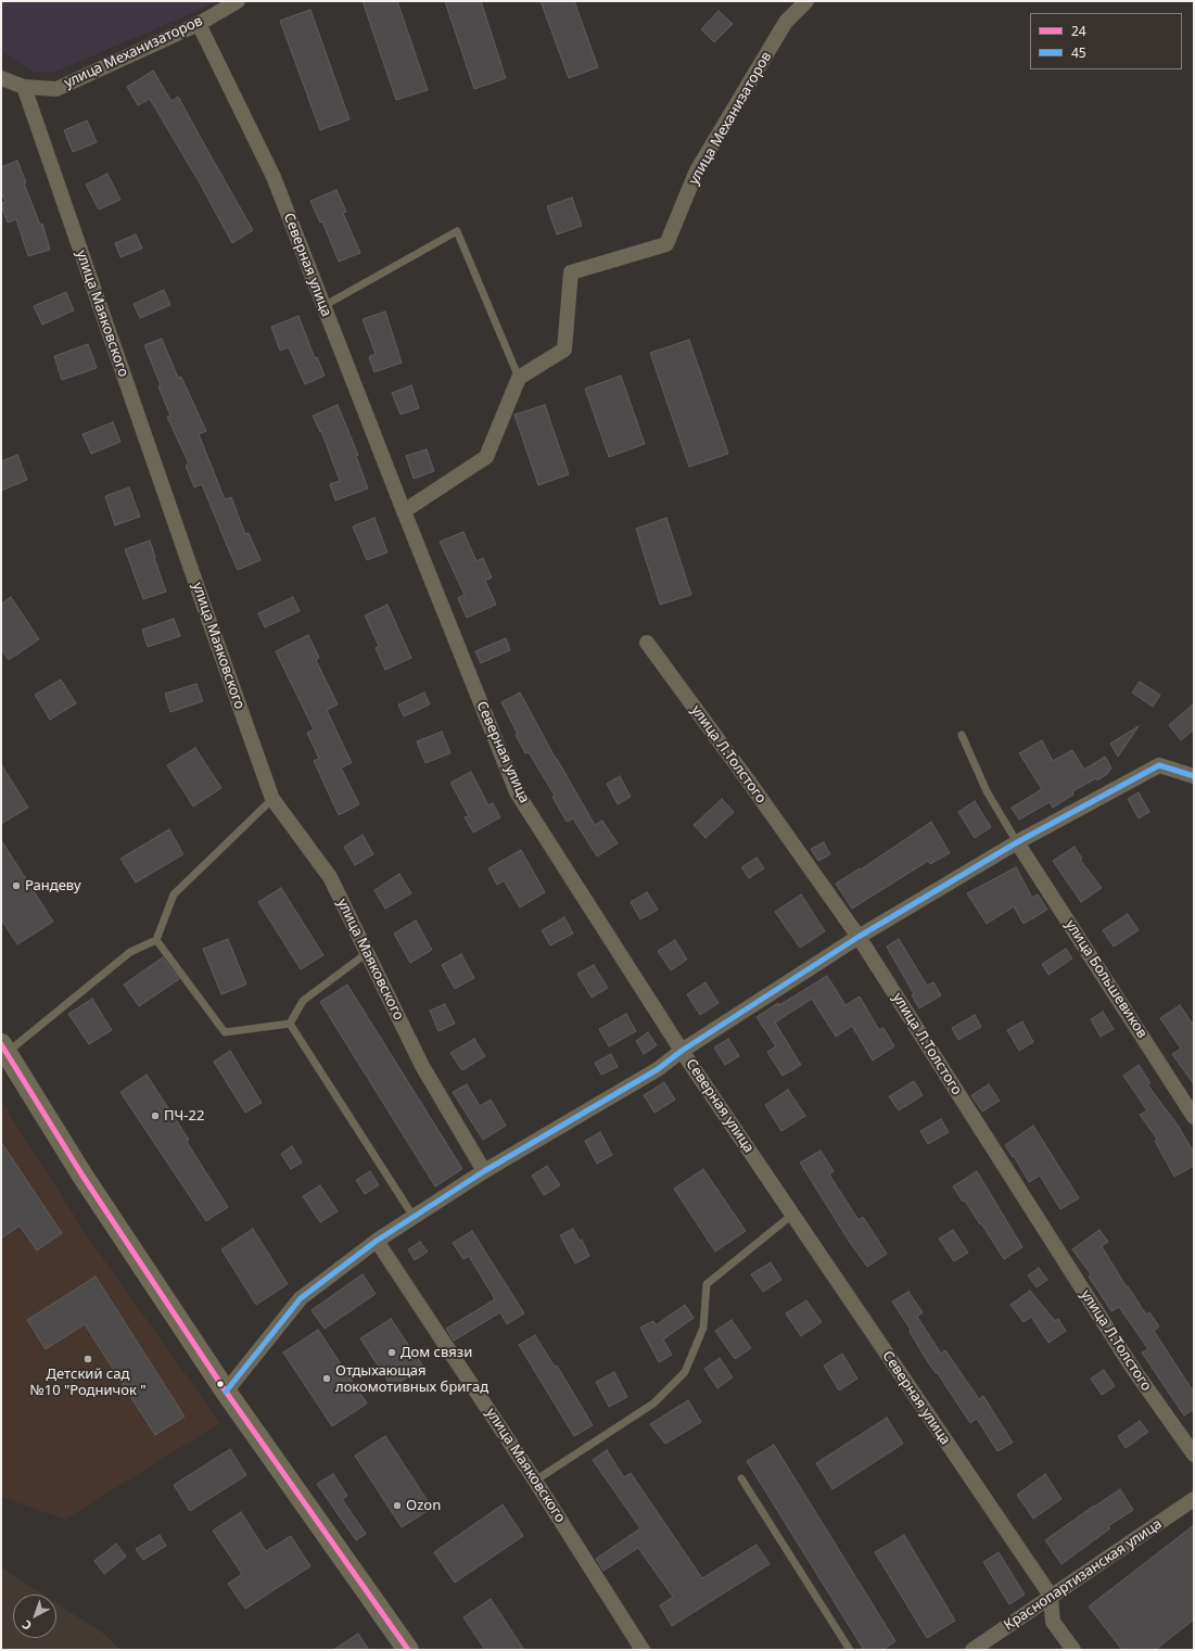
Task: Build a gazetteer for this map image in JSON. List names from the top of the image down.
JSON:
{
  "streets": {
    "street": [
      "улица Механизаторов",
      "Северная улица",
      "улица Маяковского",
      "улица Л.Толстого",
      "улица Большевиков",
      "Краснопартизанская улица"
    ]
  },
  "crossings": [
    ["улица Механизаторов", "Северная улица"],
    ["улица Механизаторов", "улица Маяковского"],
    ["Северная улица", "Краснопартизанская улица"]
  ],
  "places": [
    "Рандеву",
    "ПЧ-22",
    "Дом связи",
    "Детский сад №10 \"Родничок \"",
    "Отдыхающая локомотивных бригад",
    "Ozon"
  ],
  "lines": ["transit line 45", "transit line 24"],
  "legend": ["24", "45"],
  "north": "bottom left"
}
